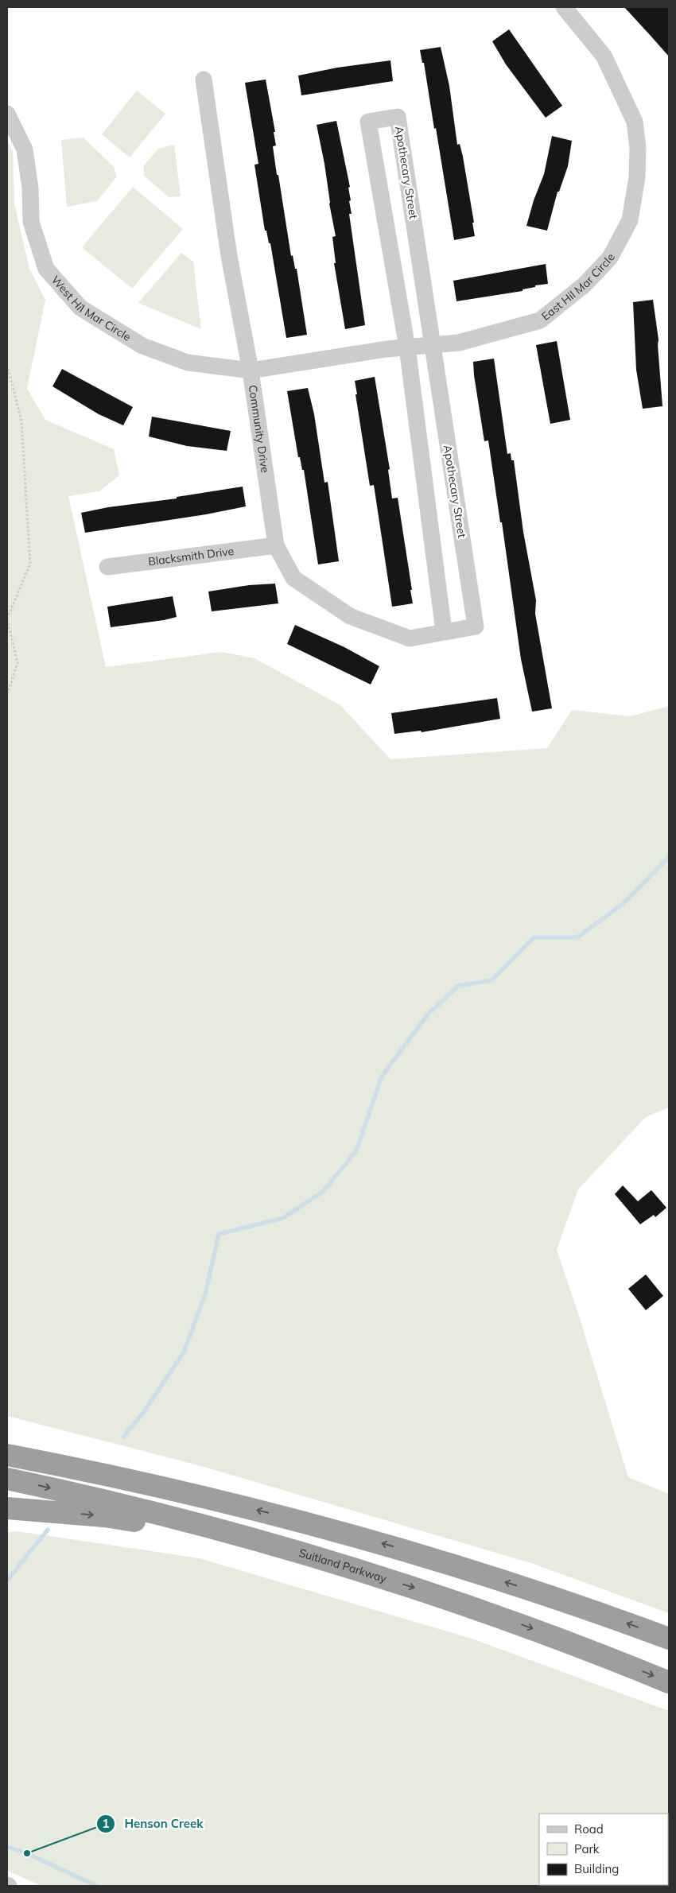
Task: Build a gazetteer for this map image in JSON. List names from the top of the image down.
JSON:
{
  "streets": {
    "highway": ["Suitland Parkway"],
    "street": [
      "Apothecary Street",
      "East Hil Mar Circle",
      "West Hil Mar Circle",
      "Community Drive",
      "Blacksmith Drive"
    ]
  },
  "crossings": [
    ["Apothecary Street", "East Hil Mar Circle"],
    ["Apothecary Street", "Community Drive"],
    ["East Hil Mar Circle", "West Hil Mar Circle"],
    ["East Hil Mar Circle", "Community Drive"],
    ["West Hil Mar Circle", "Community Drive"],
    ["Community Drive", "Blacksmith Drive"]
  ],
  "places": ["Henson Creek"],
  "legend": ["Road", "Park", "Building"]
}
